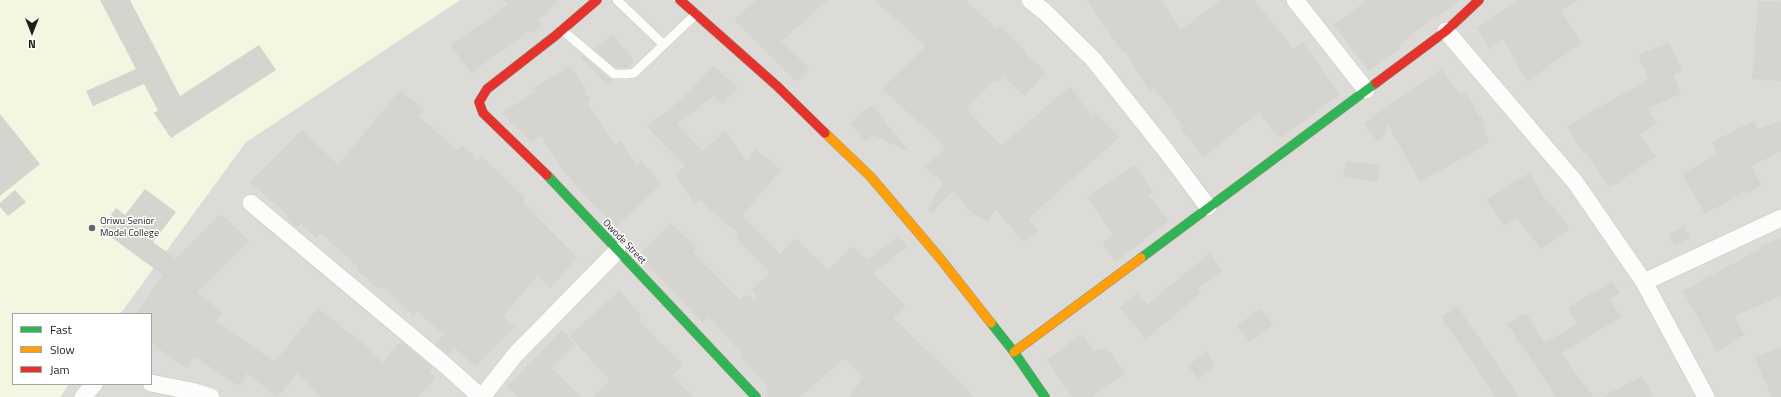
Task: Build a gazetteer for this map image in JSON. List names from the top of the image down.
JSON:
{
  "streets": {
    "street": ["Owode Street"]
  },
  "places": ["Oriwu Senior Model College"],
  "legend": ["Fast", "Slow", "Jam"],
  "north": "bottom"
}
